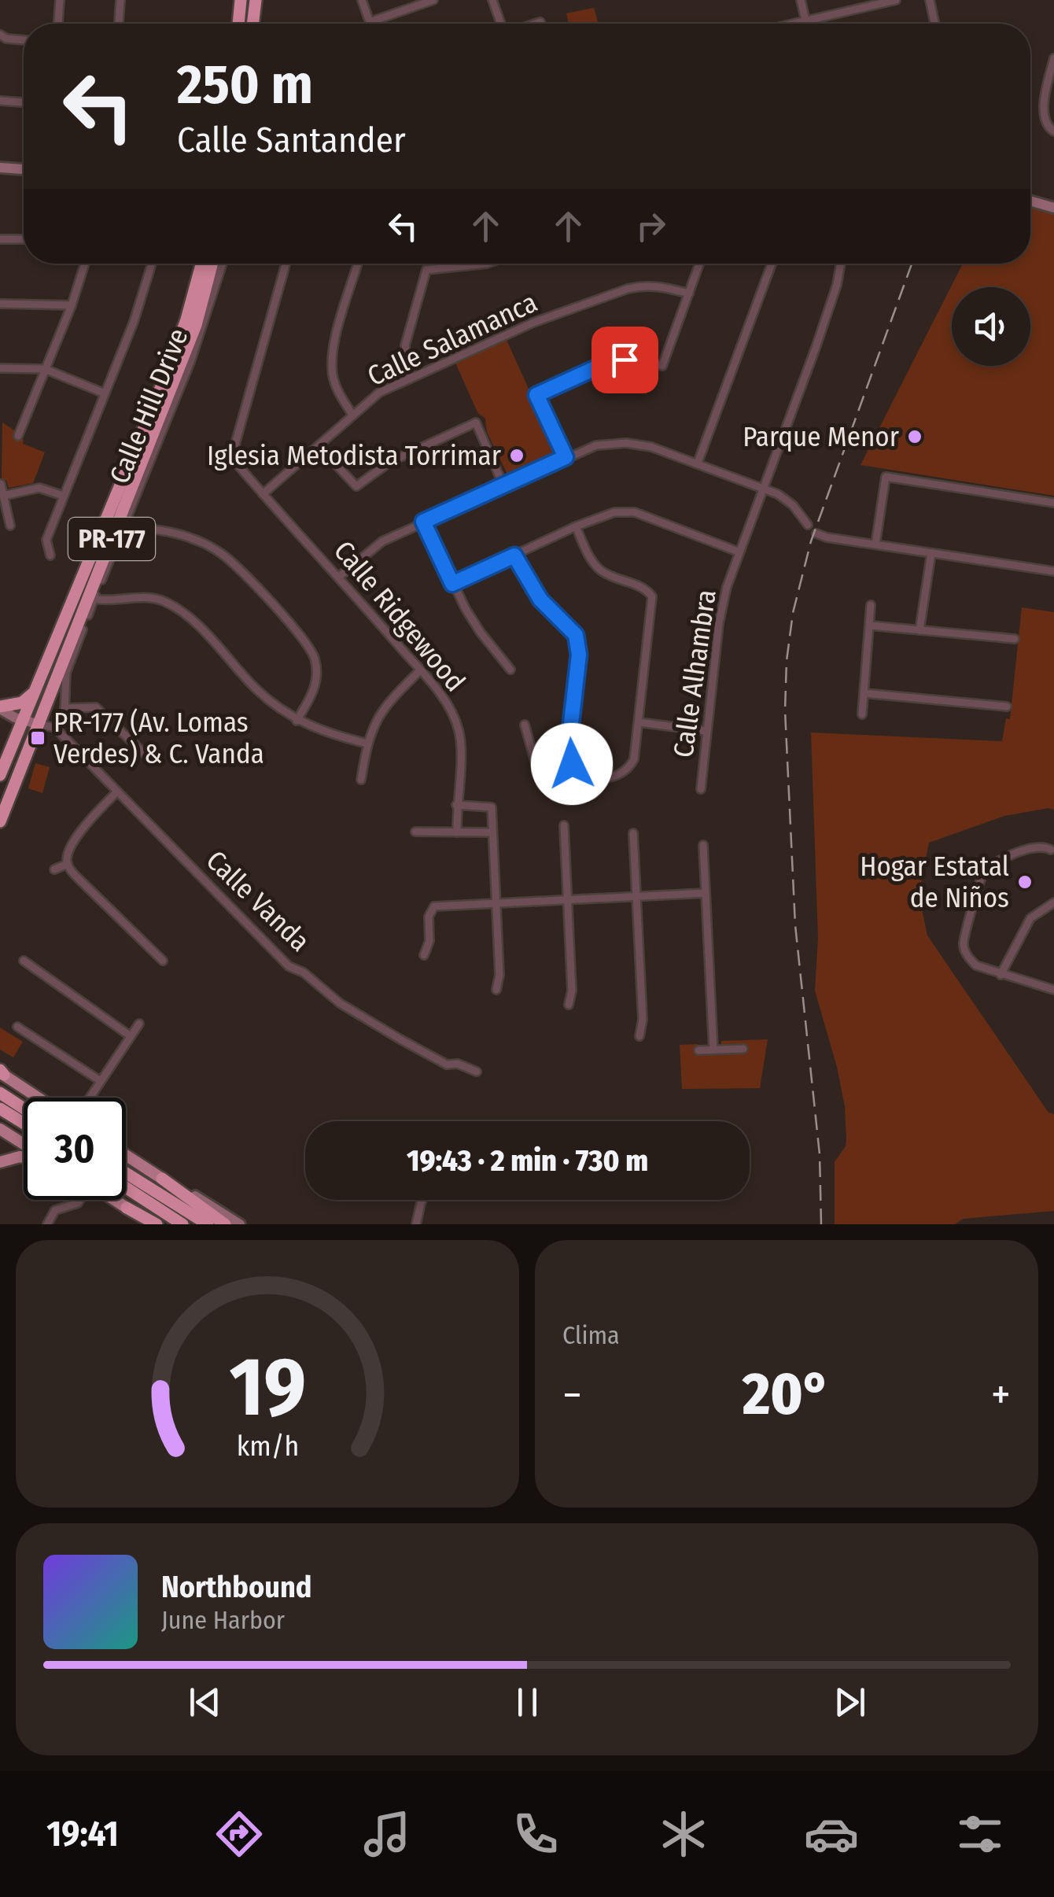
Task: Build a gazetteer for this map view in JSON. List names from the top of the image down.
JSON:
{
  "streets": {
    "highway": ["PR-177"],
    "street": [
      "Calle Salamanca",
      "Calle Hill Drive",
      "Calle Ridgewood",
      "Calle Alhambra",
      "Calle Vanda"
    ]
  },
  "crossings": [
    ["Calle Salamanca", "Calle Ridgewood"]
  ],
  "places": {
    "other": ["Parque Menor", "Iglesia Metodista Torrimar", "Hogar Estatal de Niños"],
    "transit": ["PR-177 (Av. Lomas Verdes) & C. Vanda"]
  },
  "page": {
    "turn": ["250 m", "Calle Santander"],
    "limit": "30",
    "trip": "19:43 · 2 min · 730 m",
    "tile": "Clima",
    "heat": ["−", "20°", "+"],
    "song": ["Northbound", "June Harbor"],
    "tabs": "19:41",
    "gauge": ["19", "km/h"]
  }
}
